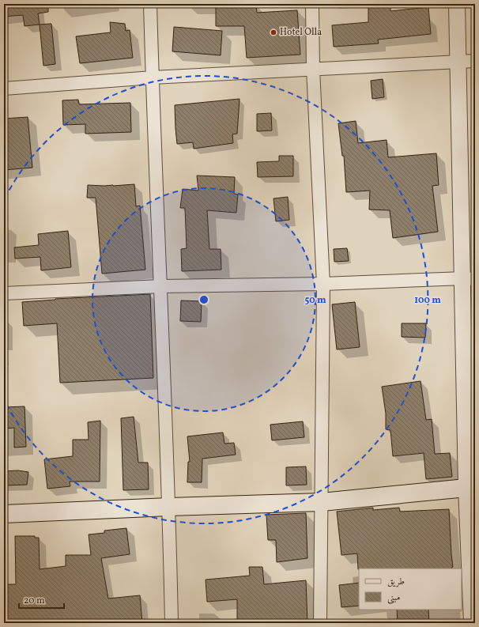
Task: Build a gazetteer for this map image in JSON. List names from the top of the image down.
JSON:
{
  "places": ["Hotel Olla"],
  "legend": ["طريق", "مبنى"],
  "scale_bar": "20 m",
  "rings": ["50 m", "100 m"]
}
